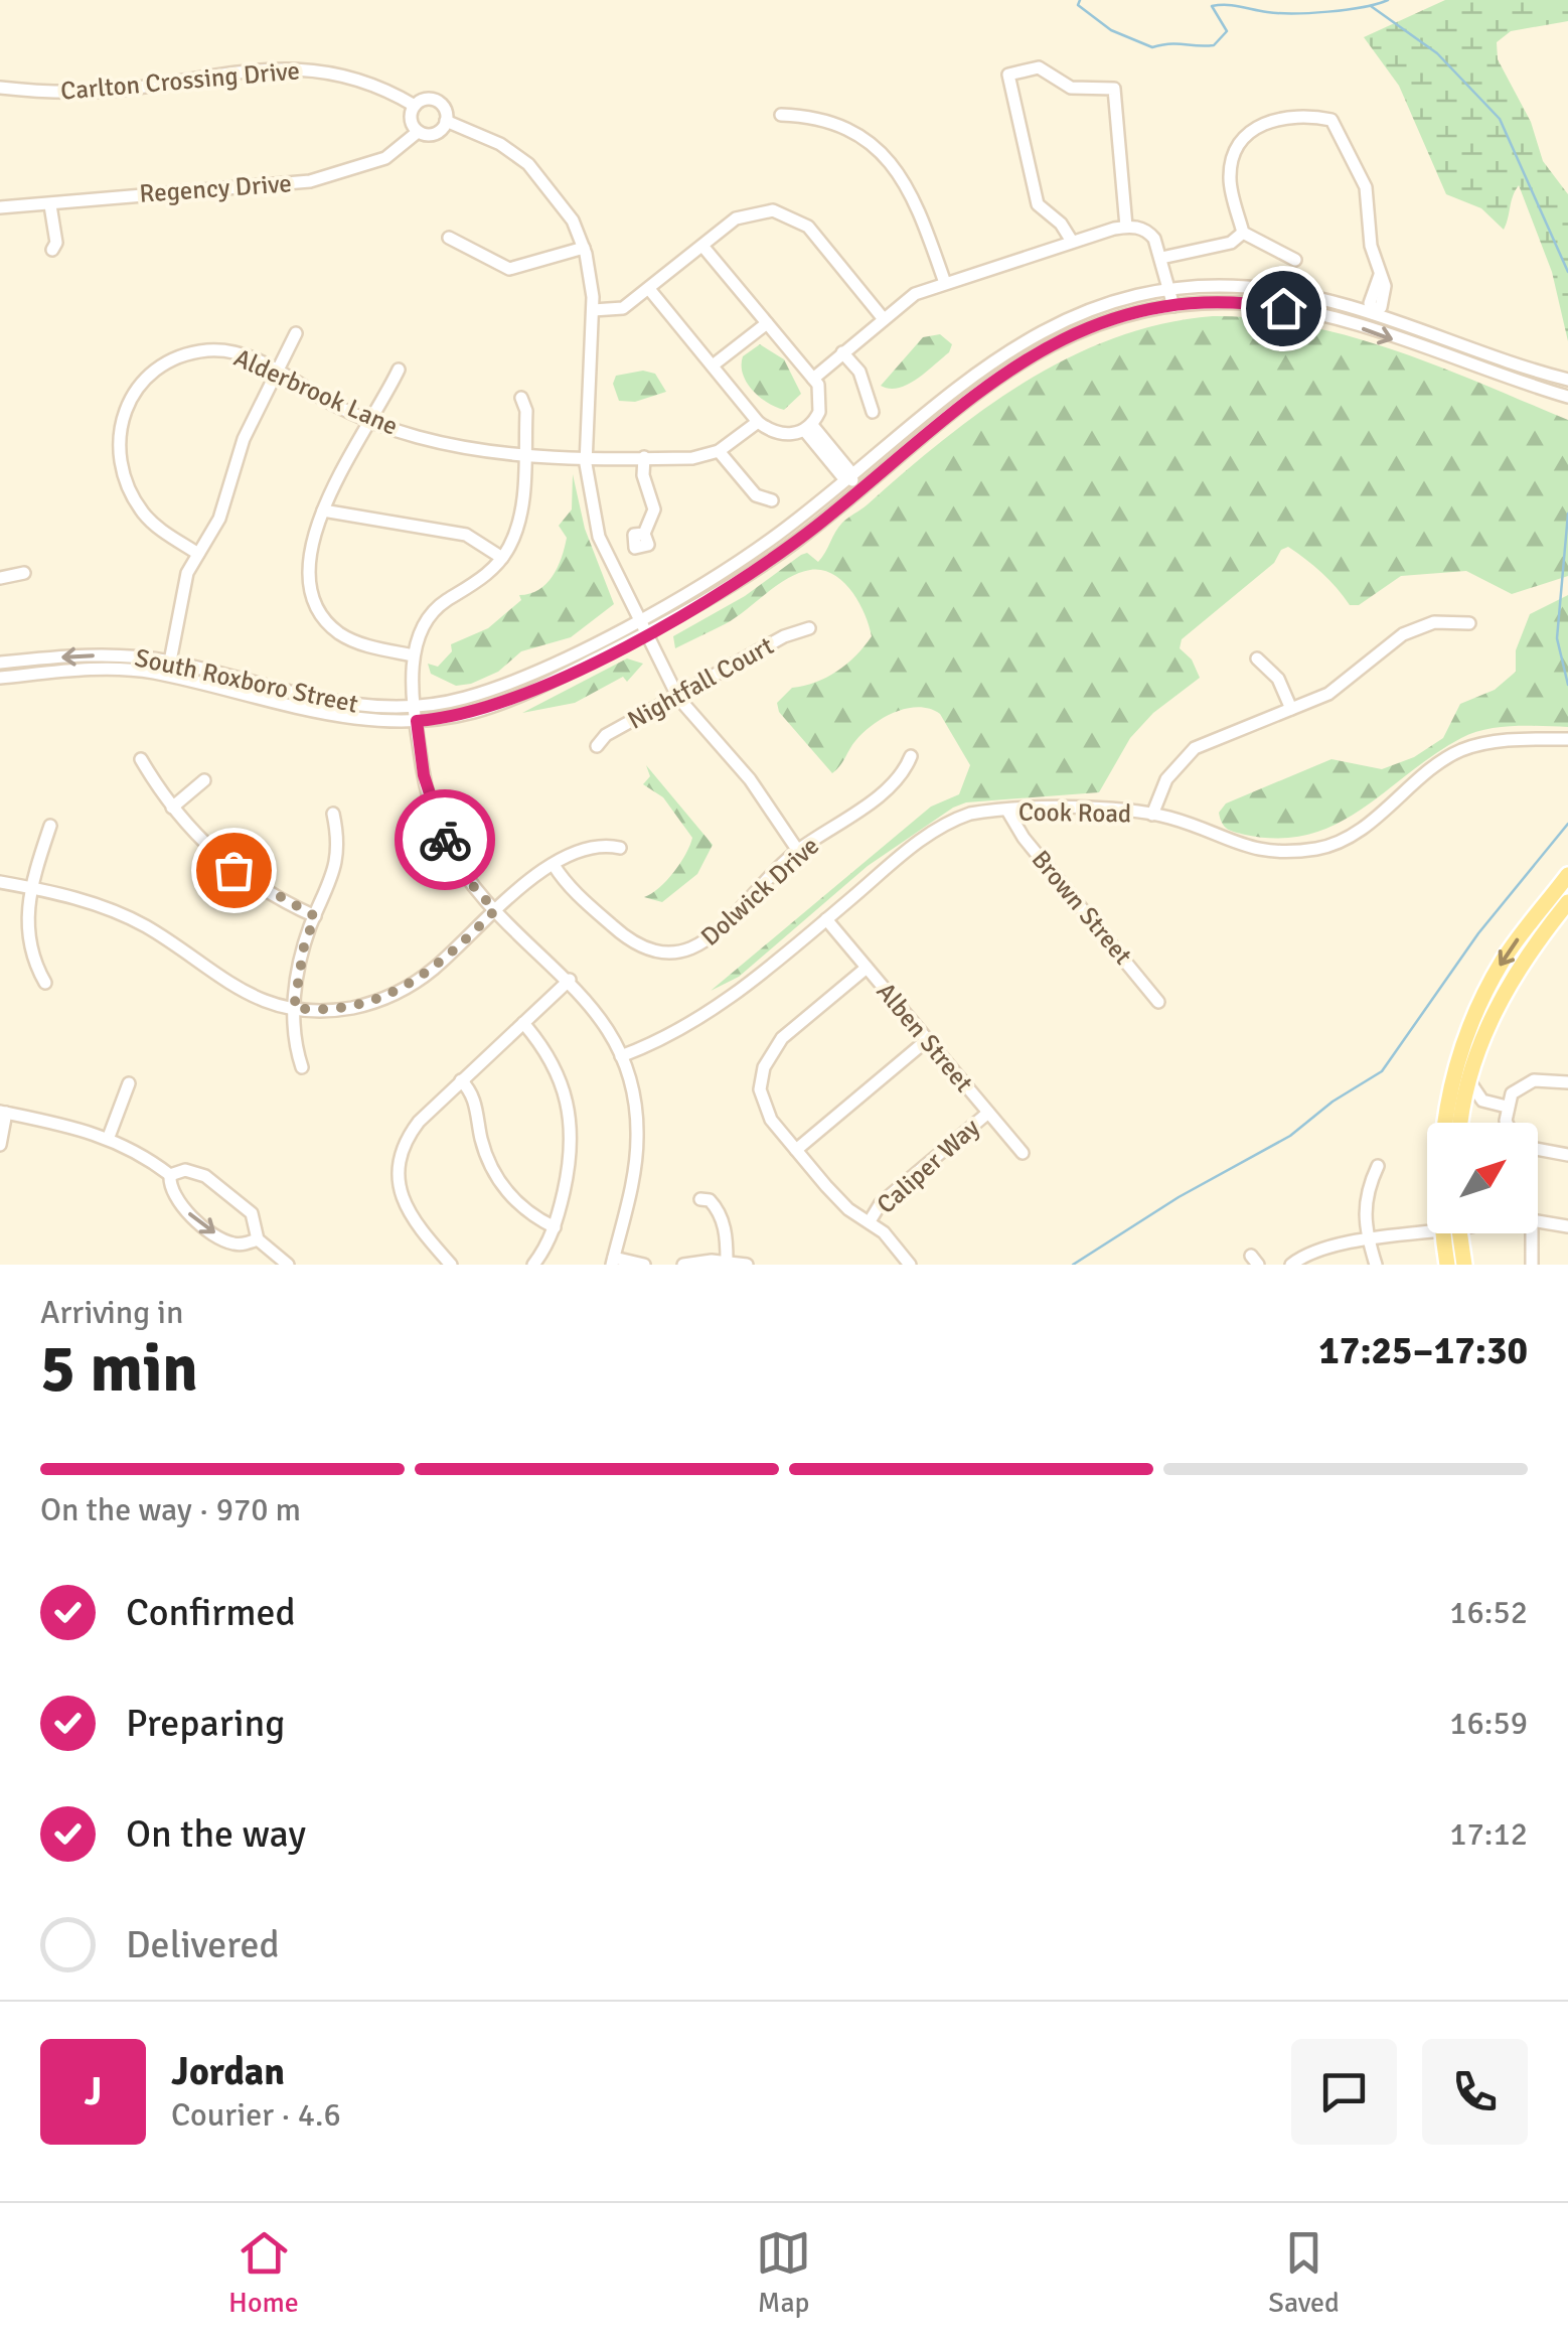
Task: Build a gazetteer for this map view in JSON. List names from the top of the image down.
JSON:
{
  "streets": {
    "street": [
      "Carlton Crossing Drive",
      "Regency Drive",
      "Alderbrook Lane",
      "South Roxboro Street",
      "Nightfall Court",
      "Cook Road",
      "Dolwick Drive",
      "Brown Street",
      "Alben Street",
      "Caliper Way"
    ]
  },
  "crossings": [
    ["Carlton Crossing Drive", "Regency Drive"],
    ["Cook Road", "Brown Street"],
    ["Cook Road", "Alben Street"],
    ["Alben Street", "Caliper Way"]
  ],
  "north": "top right",
  "page": {
    "heading": ["5 min", "Arriving in", "17:25–17:30"],
    "panel": ["Jordan", "Courier · 4.6"],
    "bar": "On the way · 970 m",
    "list": [
      ["Confirmed", "16:52"],
      ["Preparing", "16:59"],
      ["On the way", "17:12"],
      "Delivered"
    ],
    "round": "J",
    "tabs": ["Home", "Map", "Saved"]
  }
}
